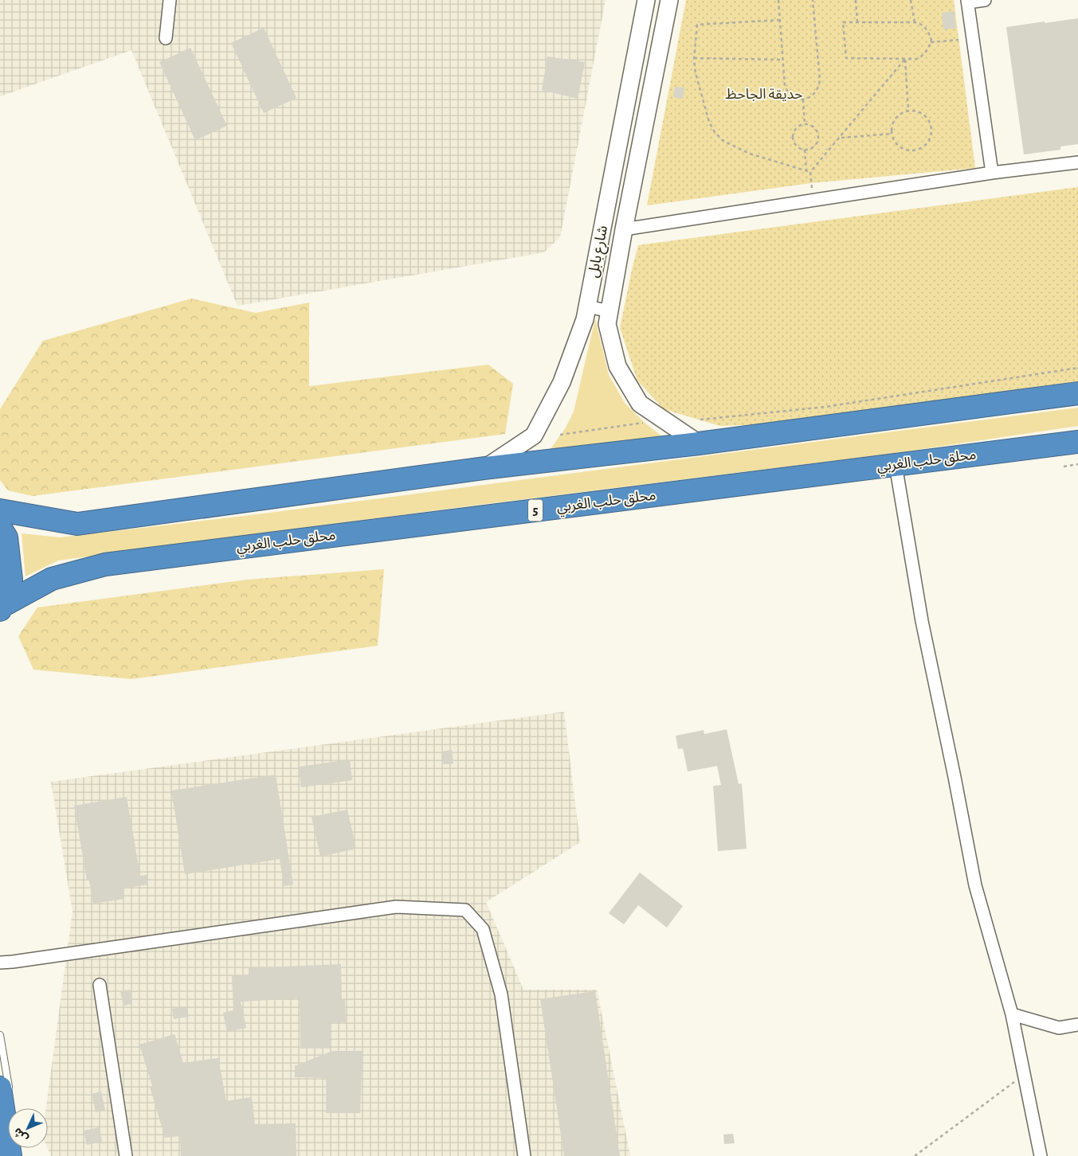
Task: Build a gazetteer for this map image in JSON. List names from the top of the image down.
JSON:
{
  "streets": {
    "highway": ["محلق حلب الغربي", "5"],
    "street": ["شارع بابل"]
  },
  "parks": ["حديقة الجاحظ"],
  "north": "bottom left"
}
